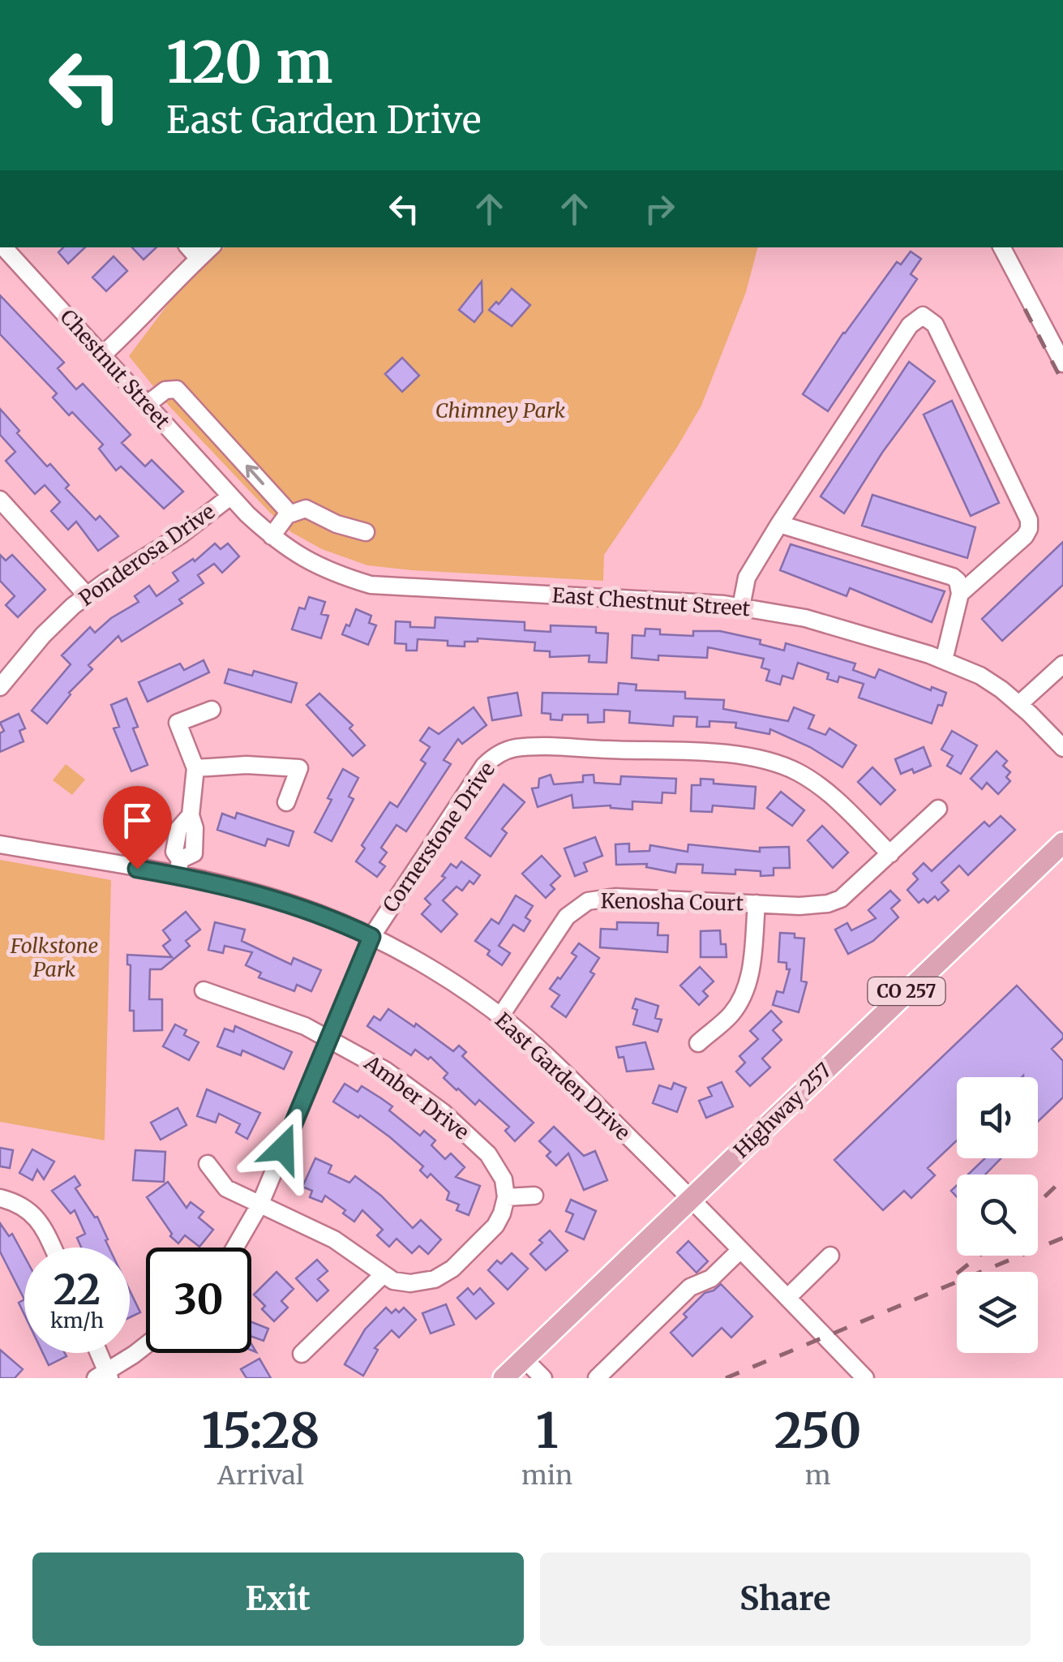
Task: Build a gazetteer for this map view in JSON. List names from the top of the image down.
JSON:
{
  "streets": {
    "main road": ["CO 257", "Highway 257"],
    "street": [
      "Chestnut Street",
      "Ponderosa Drive",
      "East Chestnut Street",
      "Cornerstone Drive",
      "Kenosha Court",
      "East Garden Drive",
      "Amber Drive"
    ]
  },
  "crossings": [
    ["Chestnut Street", "Ponderosa Drive"],
    ["Chestnut Street", "East Chestnut Street"],
    ["Ponderosa Drive", "East Chestnut Street"],
    ["Cornerstone Drive", "Kenosha Court"],
    ["Cornerstone Drive", "East Garden Drive"],
    ["Cornerstone Drive", "Amber Drive"],
    ["Kenosha Court", "East Garden Drive"],
    ["East Garden Drive", "Highway 257"]
  ],
  "parks": ["Chimney Park", "Folkstone Park"],
  "page": {
    "turn": ["120 m", "East Garden Drive"],
    "speed": "22 km/h",
    "limit": "30",
    "eta": [
      "15:28",
      "Arrival",
      "1",
      "min",
      "250",
      "m"
    ],
    "buttons": ["Exit", "Share"]
  }
}
